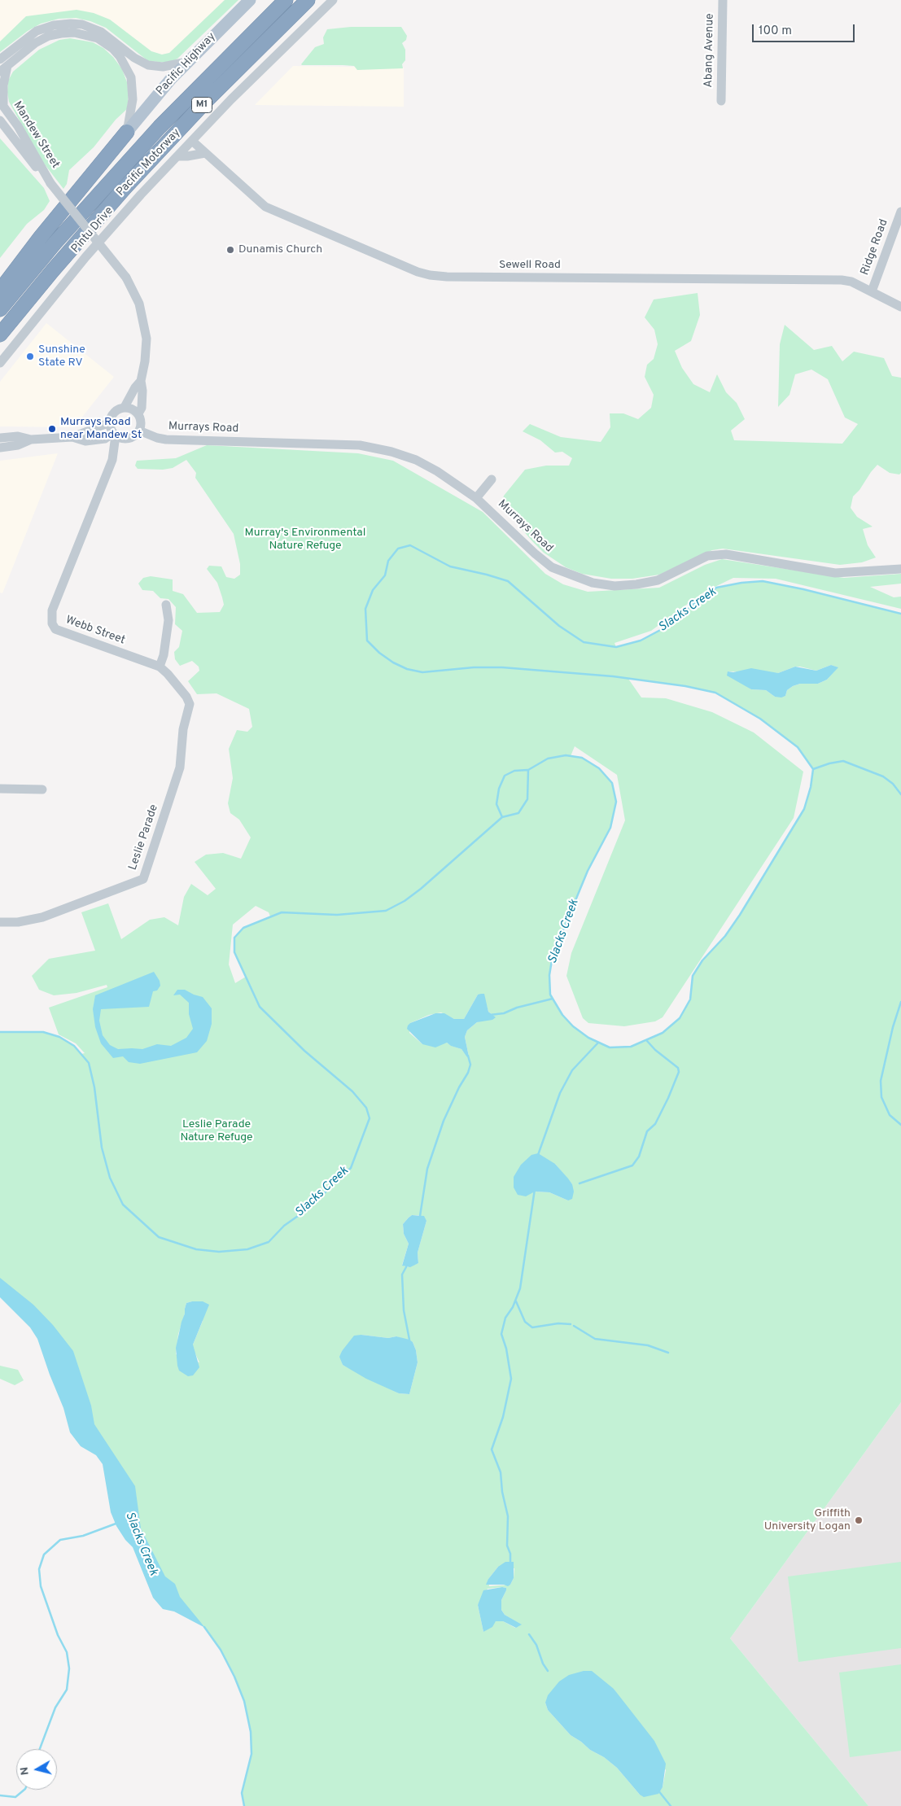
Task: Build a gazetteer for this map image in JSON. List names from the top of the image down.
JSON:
{
  "streets": {
    "highway": ["M1", "Pacific Motorway"],
    "main road": ["Pacific Highway"],
    "street": [
      "Abang Avenue",
      "Mandew Street",
      "Pintu Drive",
      "Ridge Road",
      "Sewell Road",
      "Murrays Road",
      "Webb Street",
      "Leslie Parade"
    ]
  },
  "crossings": [
    ["Mandew Street", "Murrays Road"],
    ["Mandew Street", "Webb Street"],
    ["Pintu Drive", "Sewell Road"],
    ["Ridge Road", "Sewell Road"],
    ["Murrays Road", "Webb Street"],
    ["Webb Street", "Leslie Parade"]
  ],
  "water": ["Slacks Creek"],
  "parks": ["Murray's Environmental Nature Refuge", "Leslie Parade Nature Refuge"],
  "places": [
    "Dunamis Church",
    "Sunshine State RV",
    "Murrays Road near Mandew St",
    "Griffith University Logan"
  ],
  "scale_bar": "100 m",
  "north": "left"
}
